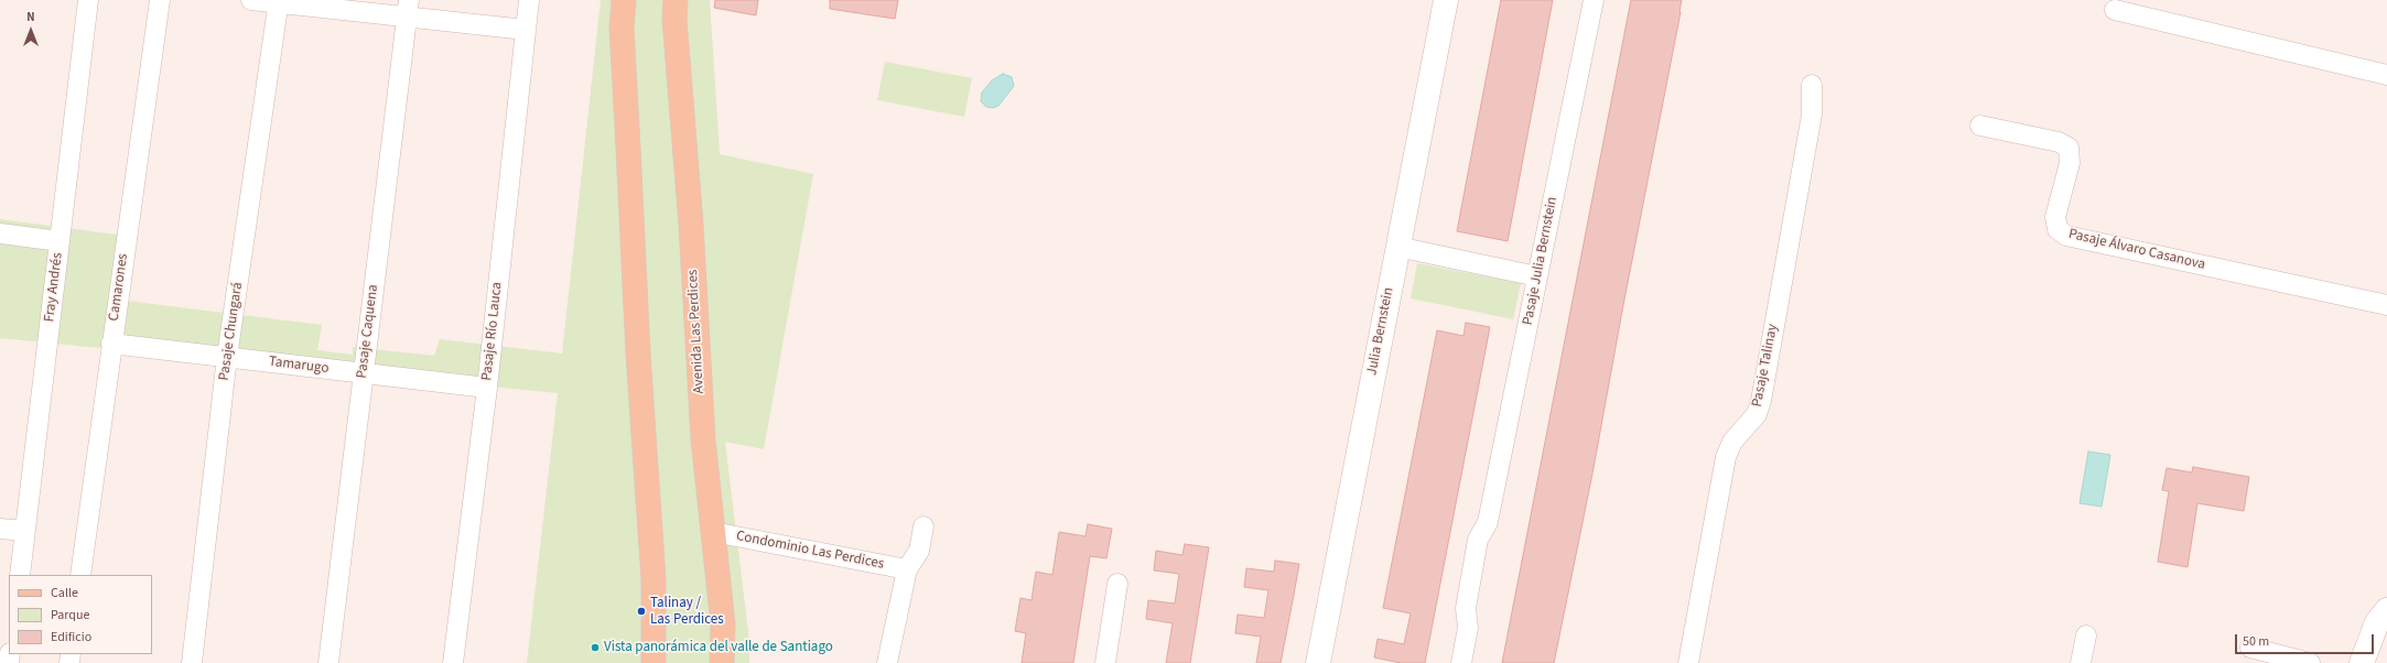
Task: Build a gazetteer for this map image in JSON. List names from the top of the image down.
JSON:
{
  "streets": {
    "main road": ["Avenida Las Perdices"],
    "street": [
      "Pasaje Álvaro Casanova",
      "Pasaje Julia Bernstein",
      "Fray Andrés",
      "Camarones",
      "Pasaje Chungará",
      "Pasaje Caquena",
      "Pasaje Río Lauca",
      "Julia Bernstein",
      "Tamarugo",
      "Pasaje Talinay",
      "Condominio Las Perdices"
    ]
  },
  "crossings": [
    ["Camarones", "Tamarugo"],
    ["Pasaje Chungará", "Tamarugo"],
    ["Pasaje Caquena", "Tamarugo"],
    ["Pasaje Río Lauca", "Tamarugo"],
    ["Avenida Las Perdices", "Condominio Las Perdices"]
  ],
  "places": ["Talinay / Las Perdices", "Vista panorámica del valle de Santiago"],
  "legend": ["Calle", "Parque", "Edificio"],
  "scale_bar": "50 m",
  "north": "top"
}
